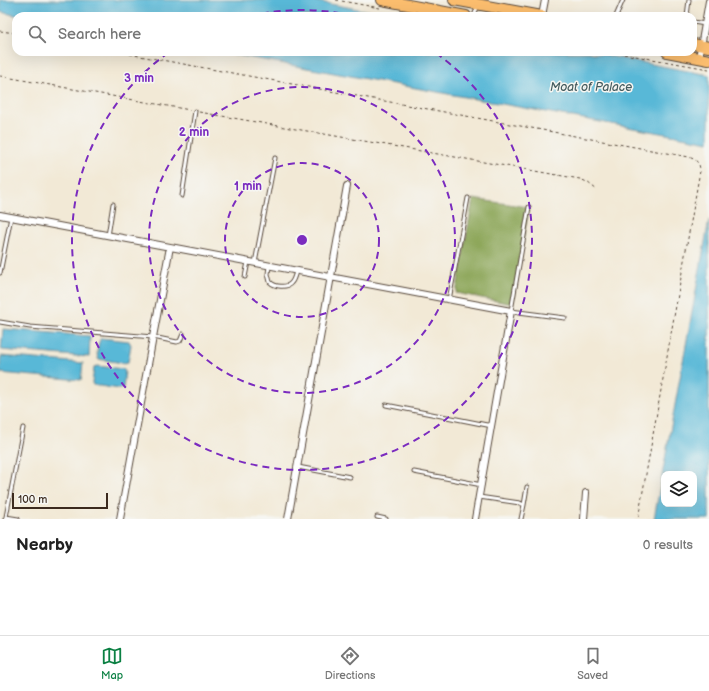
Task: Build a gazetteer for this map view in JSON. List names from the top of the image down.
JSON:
{
  "water": ["Moat of Palace"],
  "scale_bar": "100 m",
  "page": {
    "search": "Search here",
    "scale": "100 m",
    "heading": ["Nearby", "0 results"],
    "nav": ["Map", "Directions", "Saved"]
  },
  "rings": ["3 min", "2 min", "1 min"]
}
